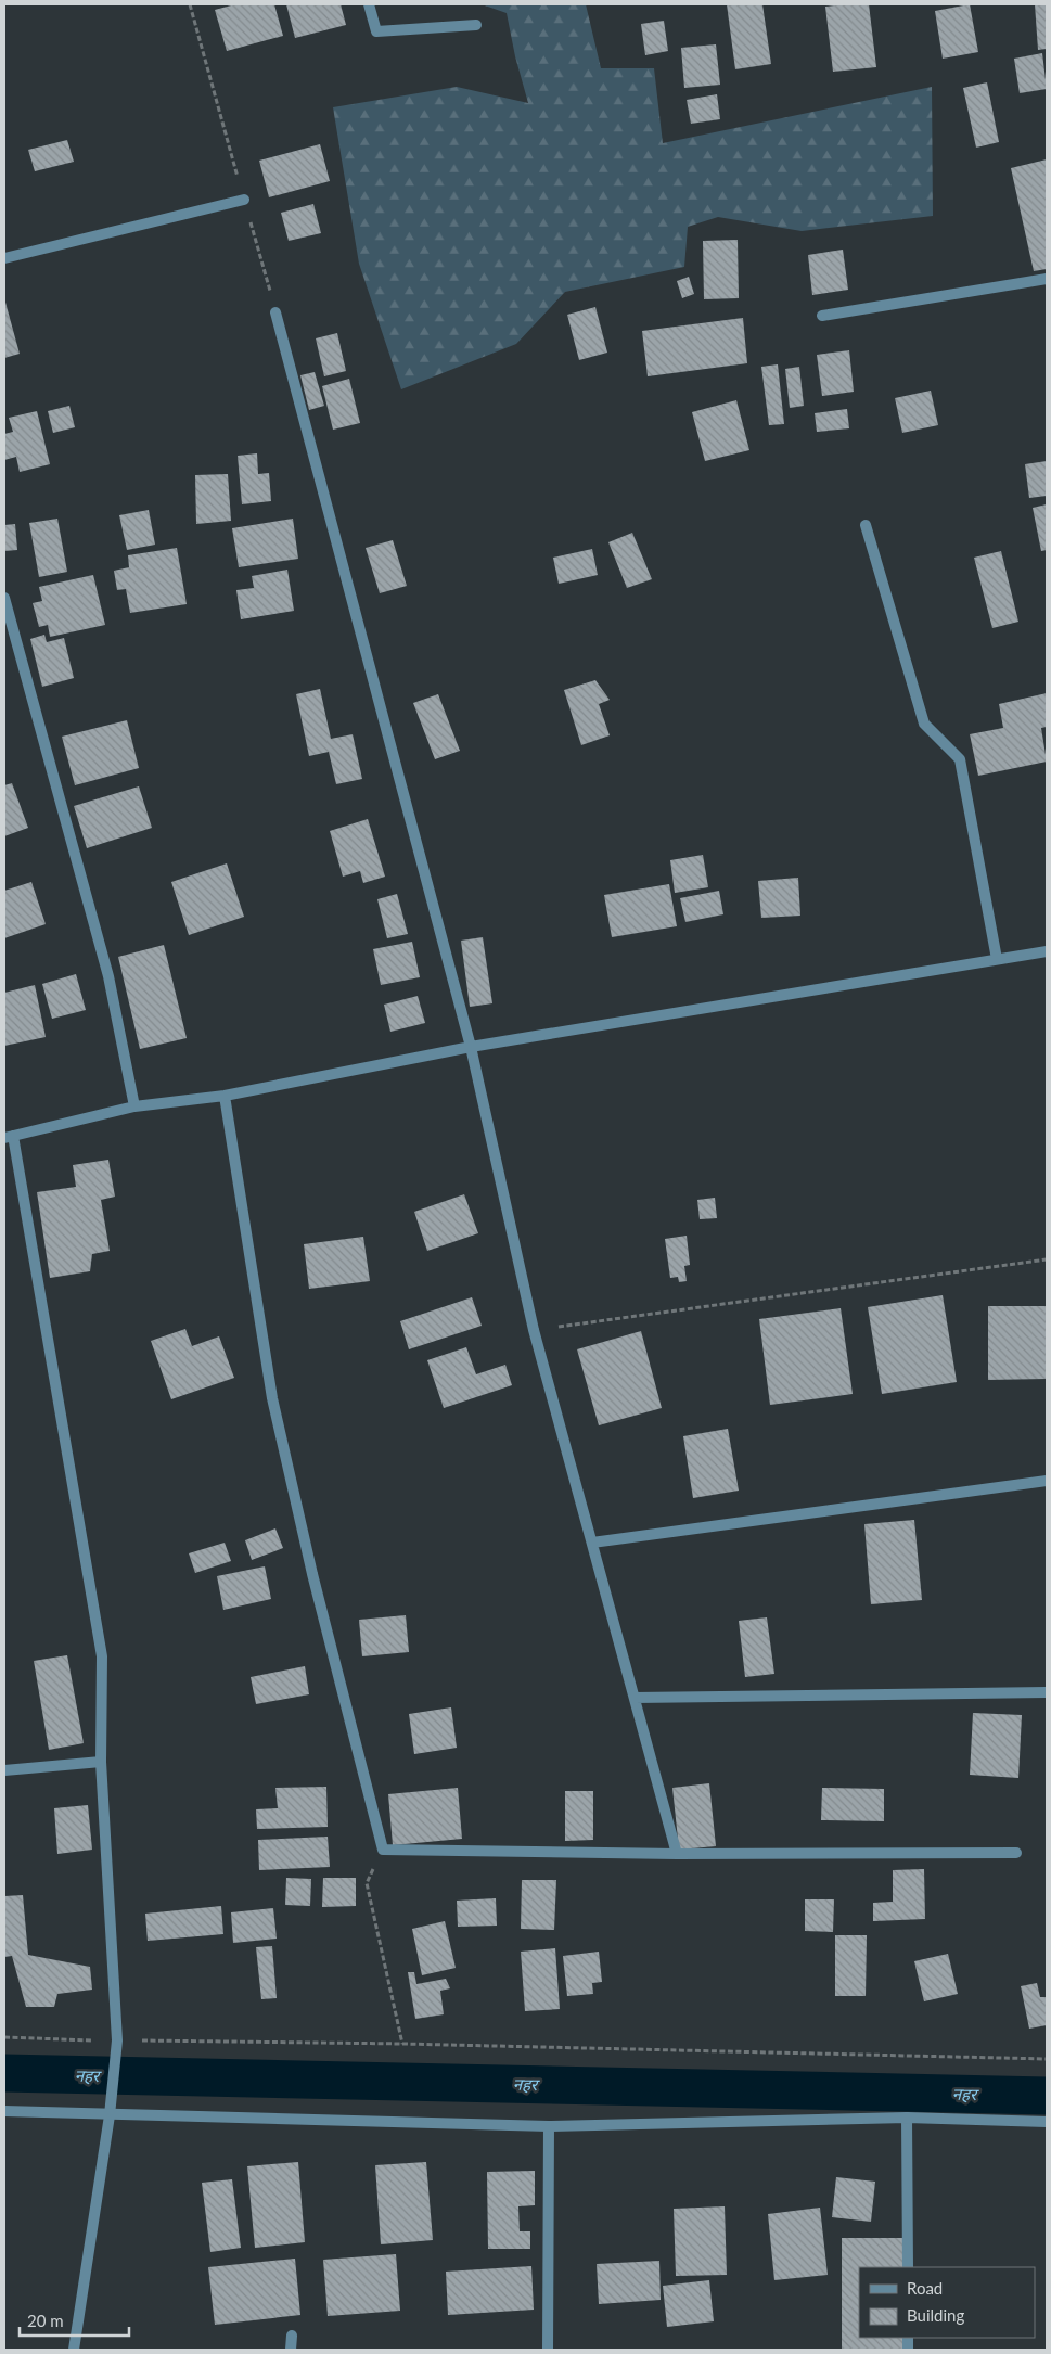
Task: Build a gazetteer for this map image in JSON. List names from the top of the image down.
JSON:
{
  "water": ["नहर"],
  "legend": ["Road", "Building"],
  "scale_bar": "20 m"
}
